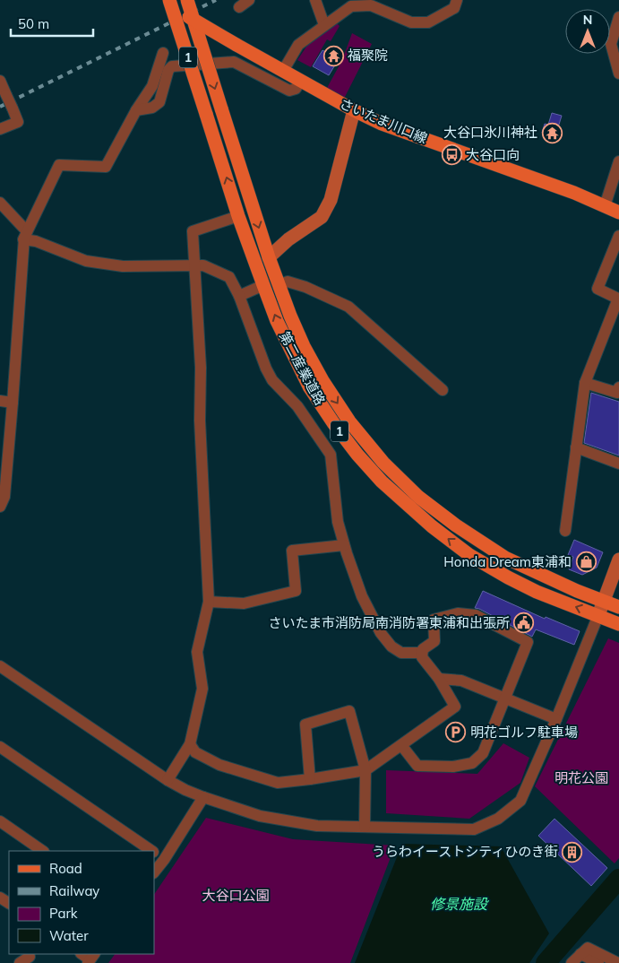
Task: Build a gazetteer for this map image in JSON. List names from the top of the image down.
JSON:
{
  "streets": {
    "main road": ["1", "さいたま川口線", "第二産業道路"]
  },
  "crossings": [
    ["さいたま川口線", "第二産業道路"]
  ],
  "water": ["修景施設"],
  "parks": ["明花公園", "大谷口公園"],
  "places": {
    "temple": ["福聚院", "大谷口氷川神社"],
    "bus stop": ["大谷口向"],
    "shop": ["Honda Dream東浦和"],
    "public building": ["さいたま市消防局南消防署東浦和出張所"],
    "parking": ["明花ゴルフ駐車場"],
    "building": ["うらわイーストシティひのき街"]
  },
  "legend": [
    "Road",
    "Railway",
    "Park",
    "Water"
  ],
  "scale_bar": "50 m",
  "north": "top"
}
